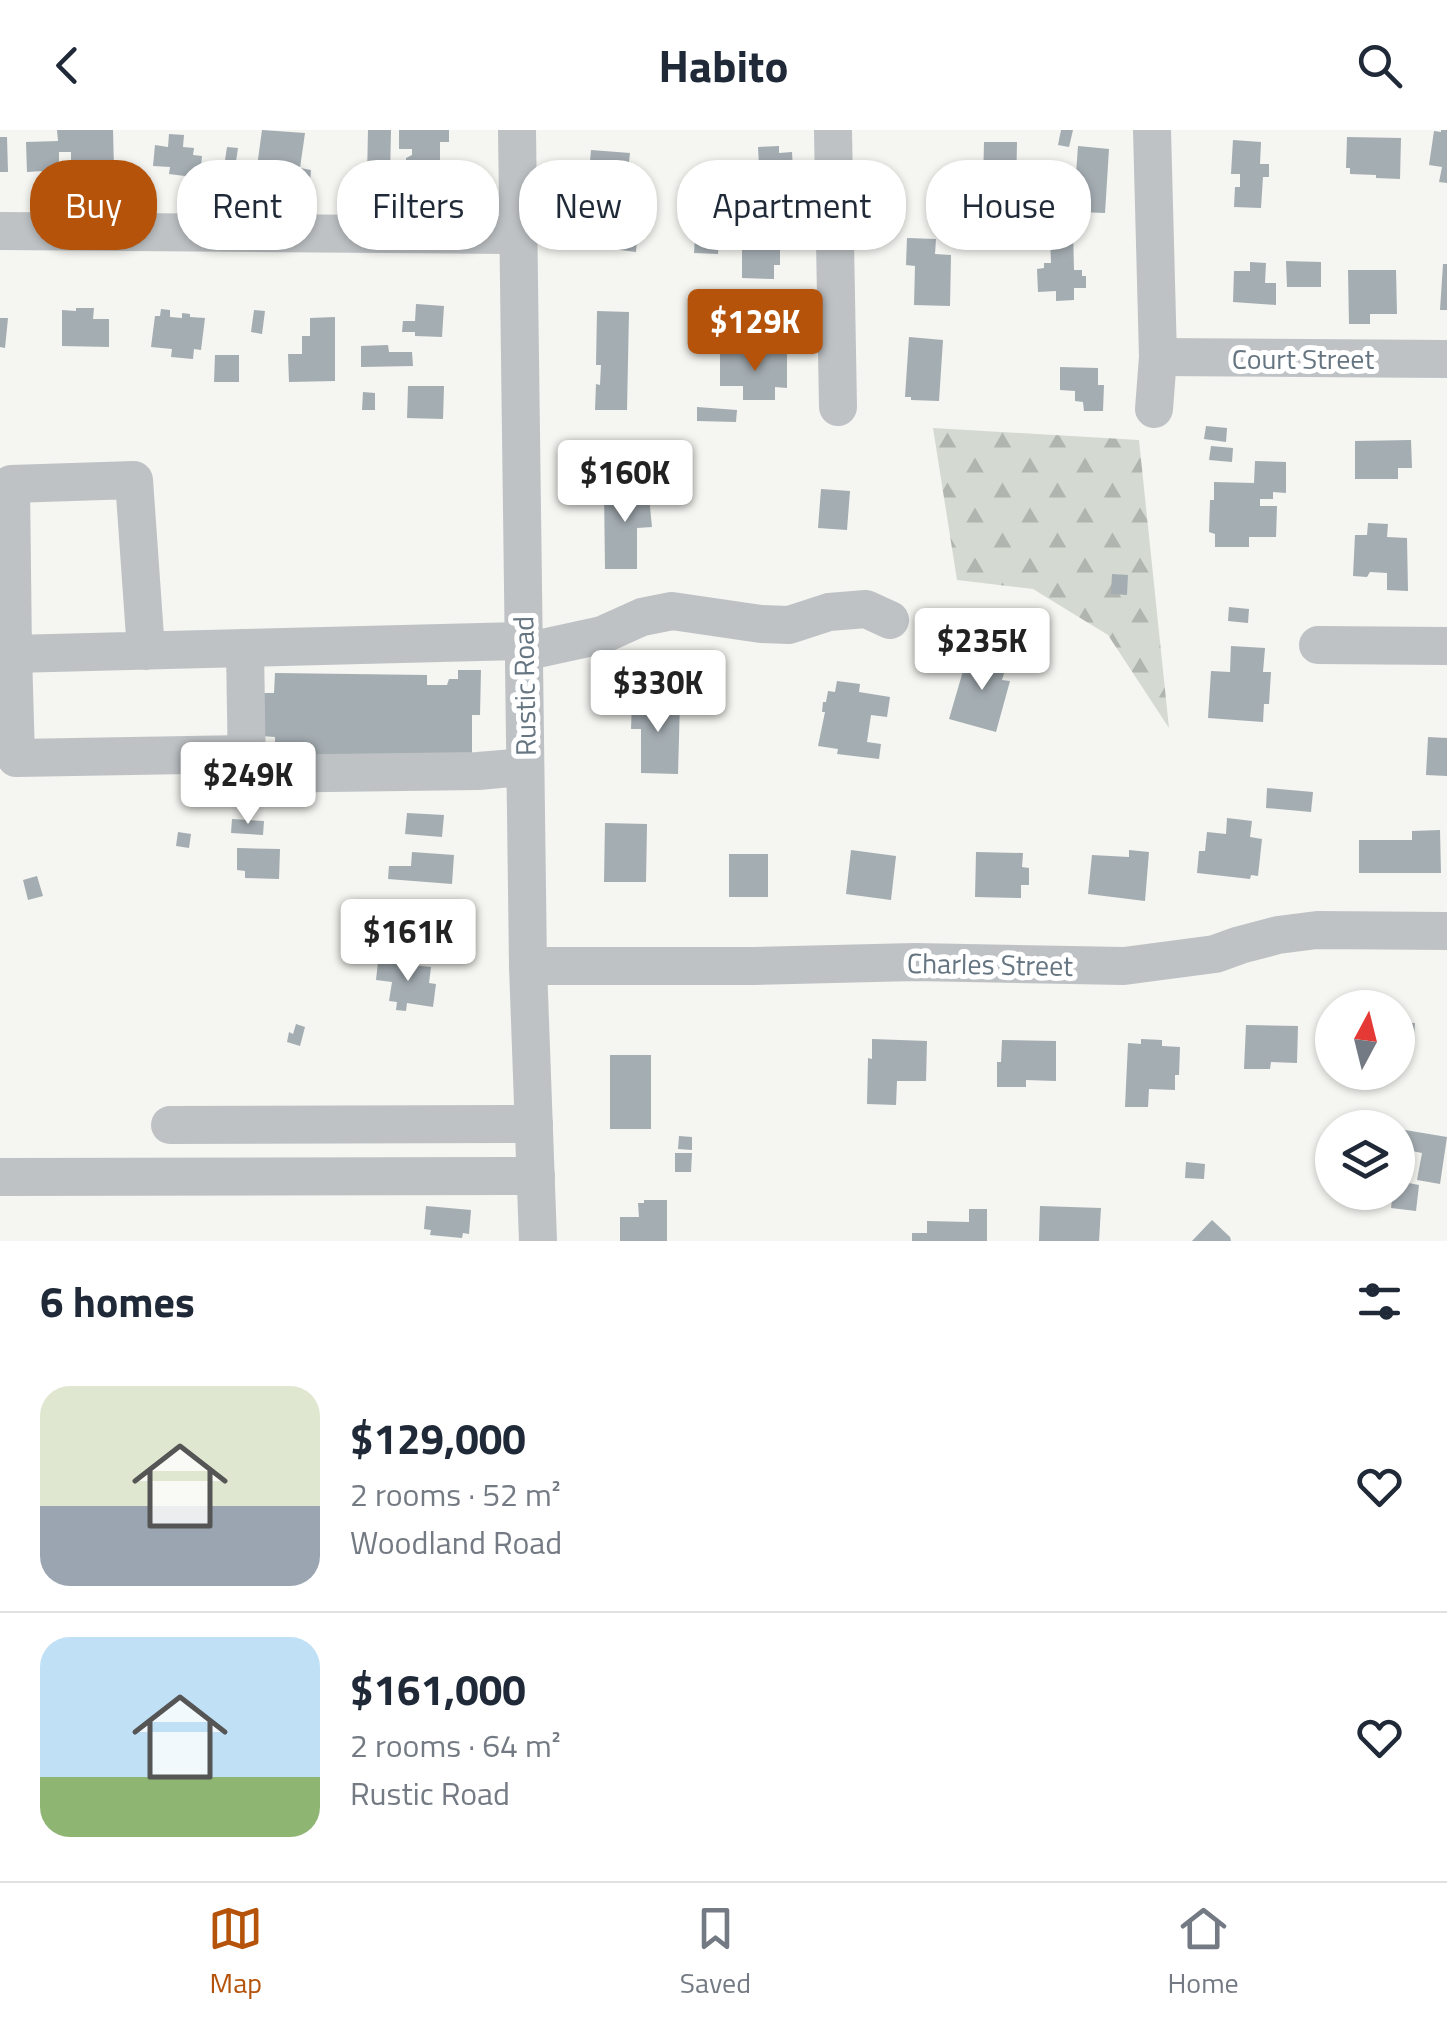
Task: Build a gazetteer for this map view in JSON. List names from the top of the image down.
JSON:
{
  "streets": {
    "street": ["Court Street", "Rustic Road", "Charles Street"]
  },
  "crossings": [
    ["Rustic Road", "Charles Street"]
  ],
  "north": "top",
  "page": {
    "header": "Habito",
    "chip": [
      "Buy",
      "Rent",
      "Filters",
      "New",
      "Apartment",
      "House"
    ],
    "price": [
      "$129K",
      "$160K",
      "$235K",
      "$330K",
      "$249K",
      "$161K"
    ],
    "heading": "6 homes",
    "list": [
      {
        "name": "$129,000",
        "note": "2 rooms · 52 m² · Woodland Road"
      },
      {
        "name": "$161,000",
        "note": "2 rooms · 64 m² · Rustic Road"
      }
    ],
    "tabs": ["Map", "Saved", "Home"]
  }
}
